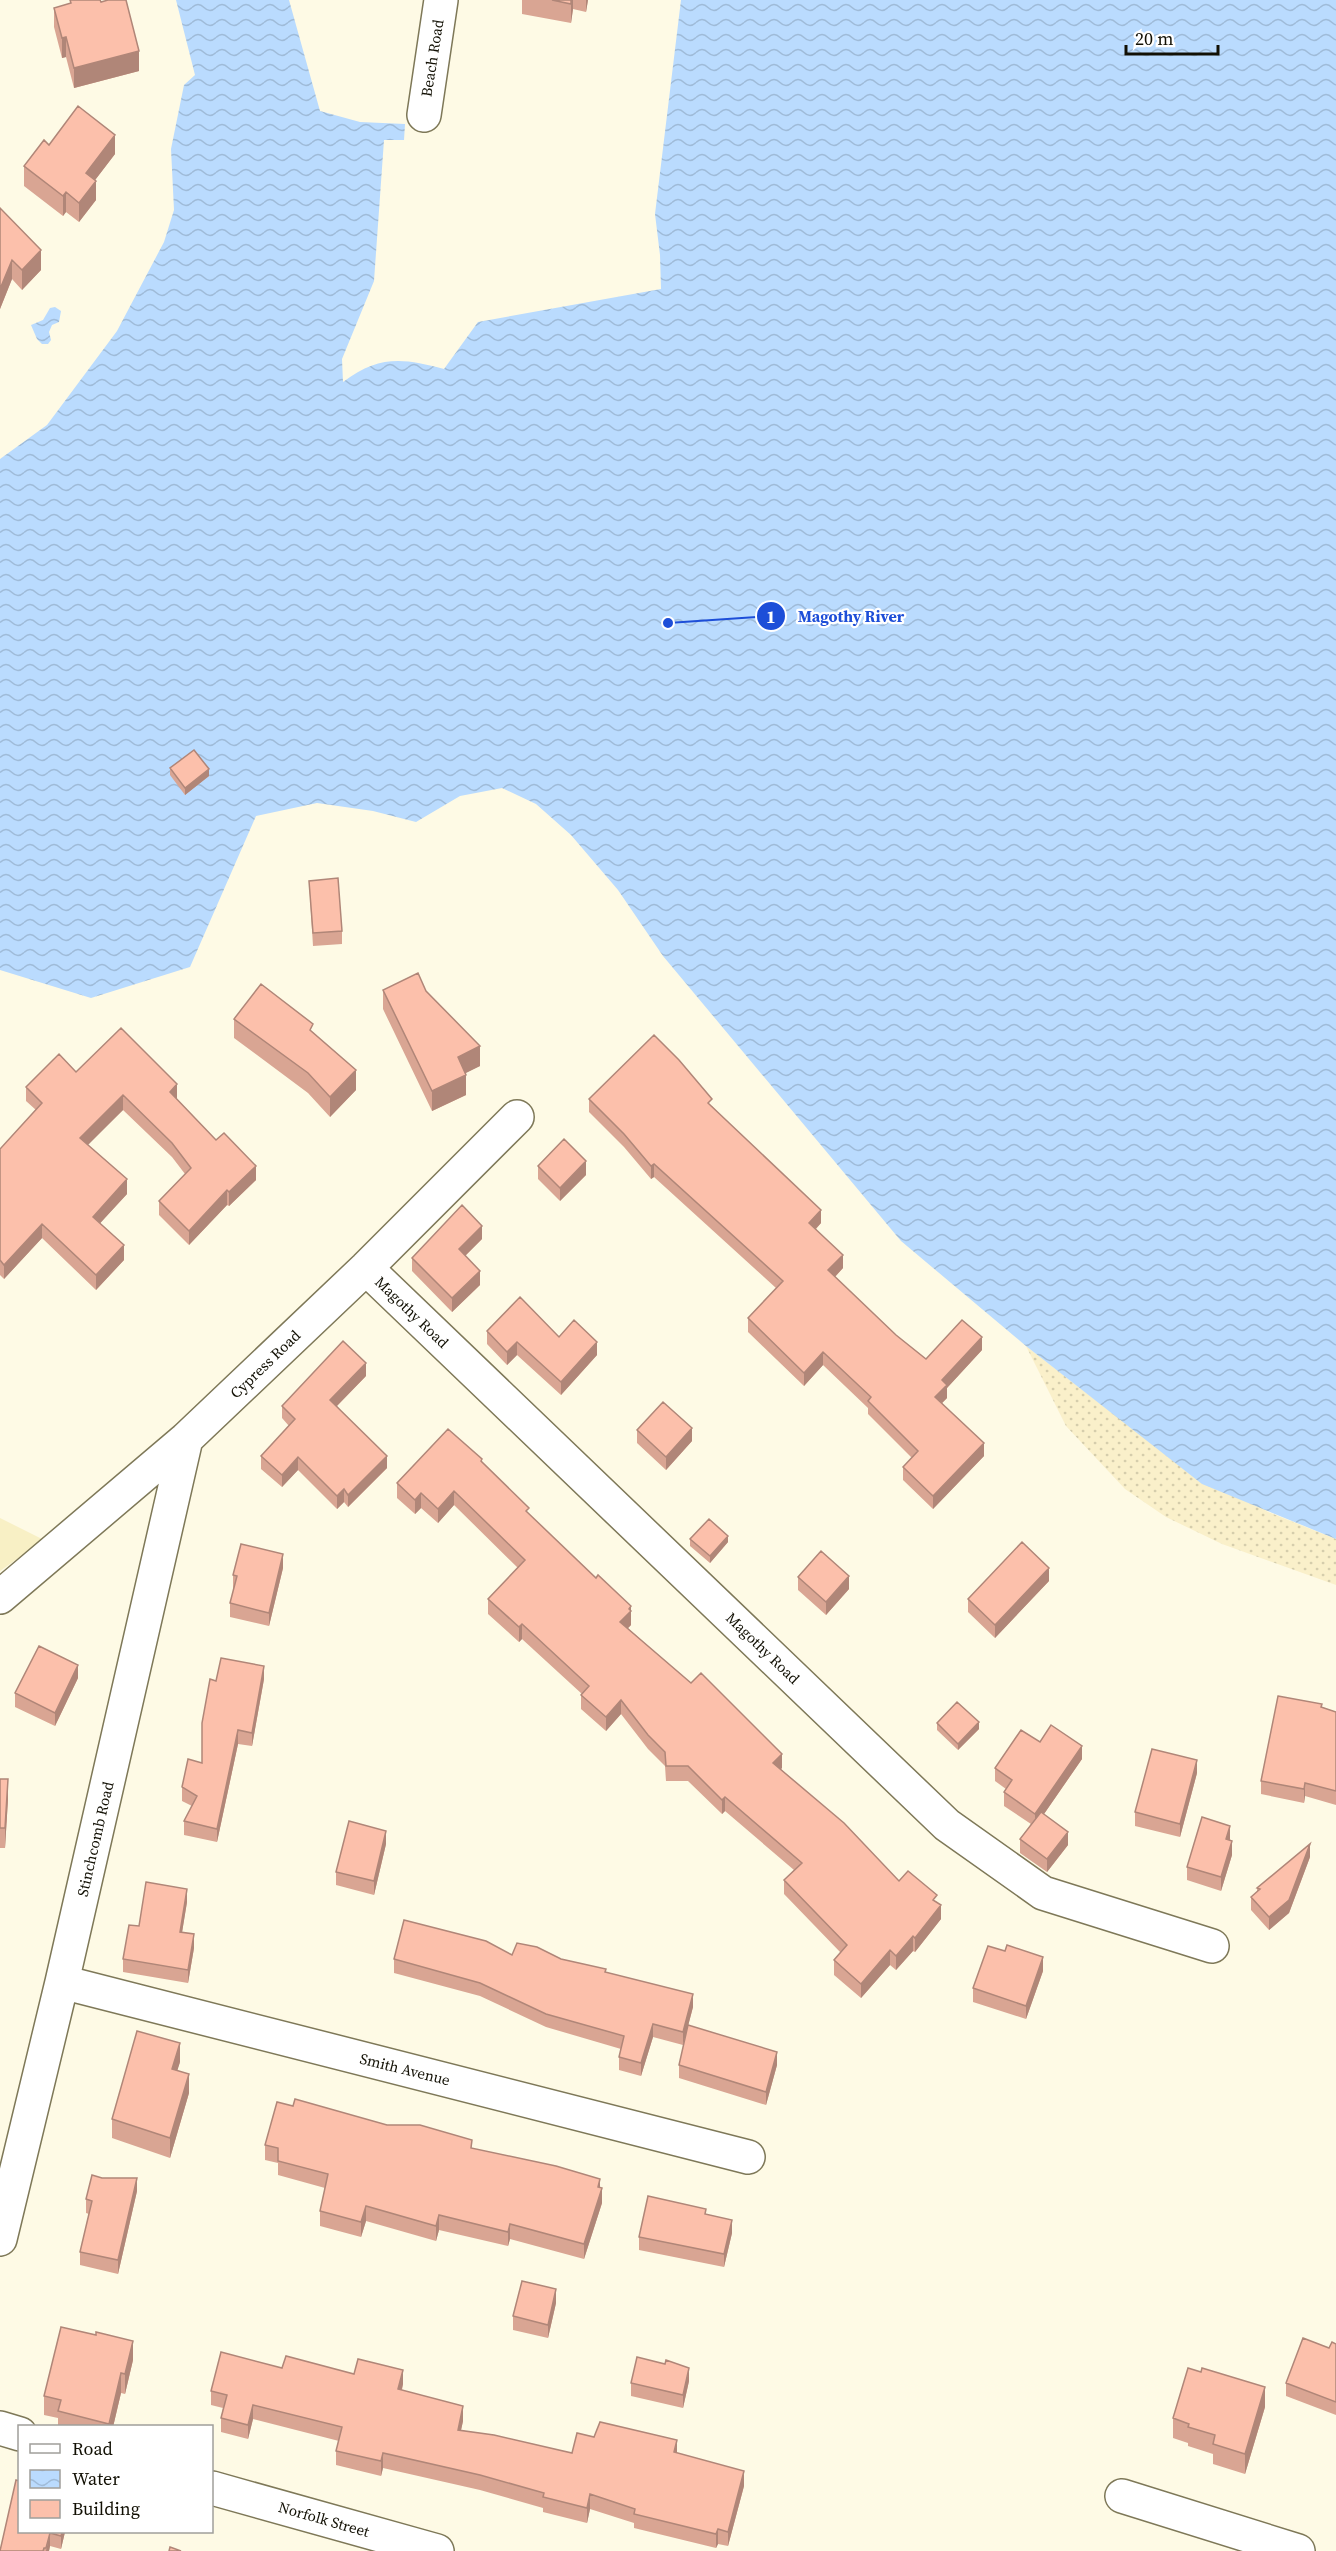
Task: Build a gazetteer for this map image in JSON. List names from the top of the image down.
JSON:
{
  "streets": {
    "street": [
      "Beach Road",
      "Magothy Road",
      "Cypress Road",
      "Stinchcomb Road",
      "Smith Avenue",
      "Norfolk Street"
    ]
  },
  "crossings": [
    ["Magothy Road", "Cypress Road"],
    ["Cypress Road", "Stinchcomb Road"],
    ["Stinchcomb Road", "Smith Avenue"]
  ],
  "places": ["Magothy River"],
  "legend": ["Road", "Water", "Building"],
  "scale_bar": "20 m"
}
